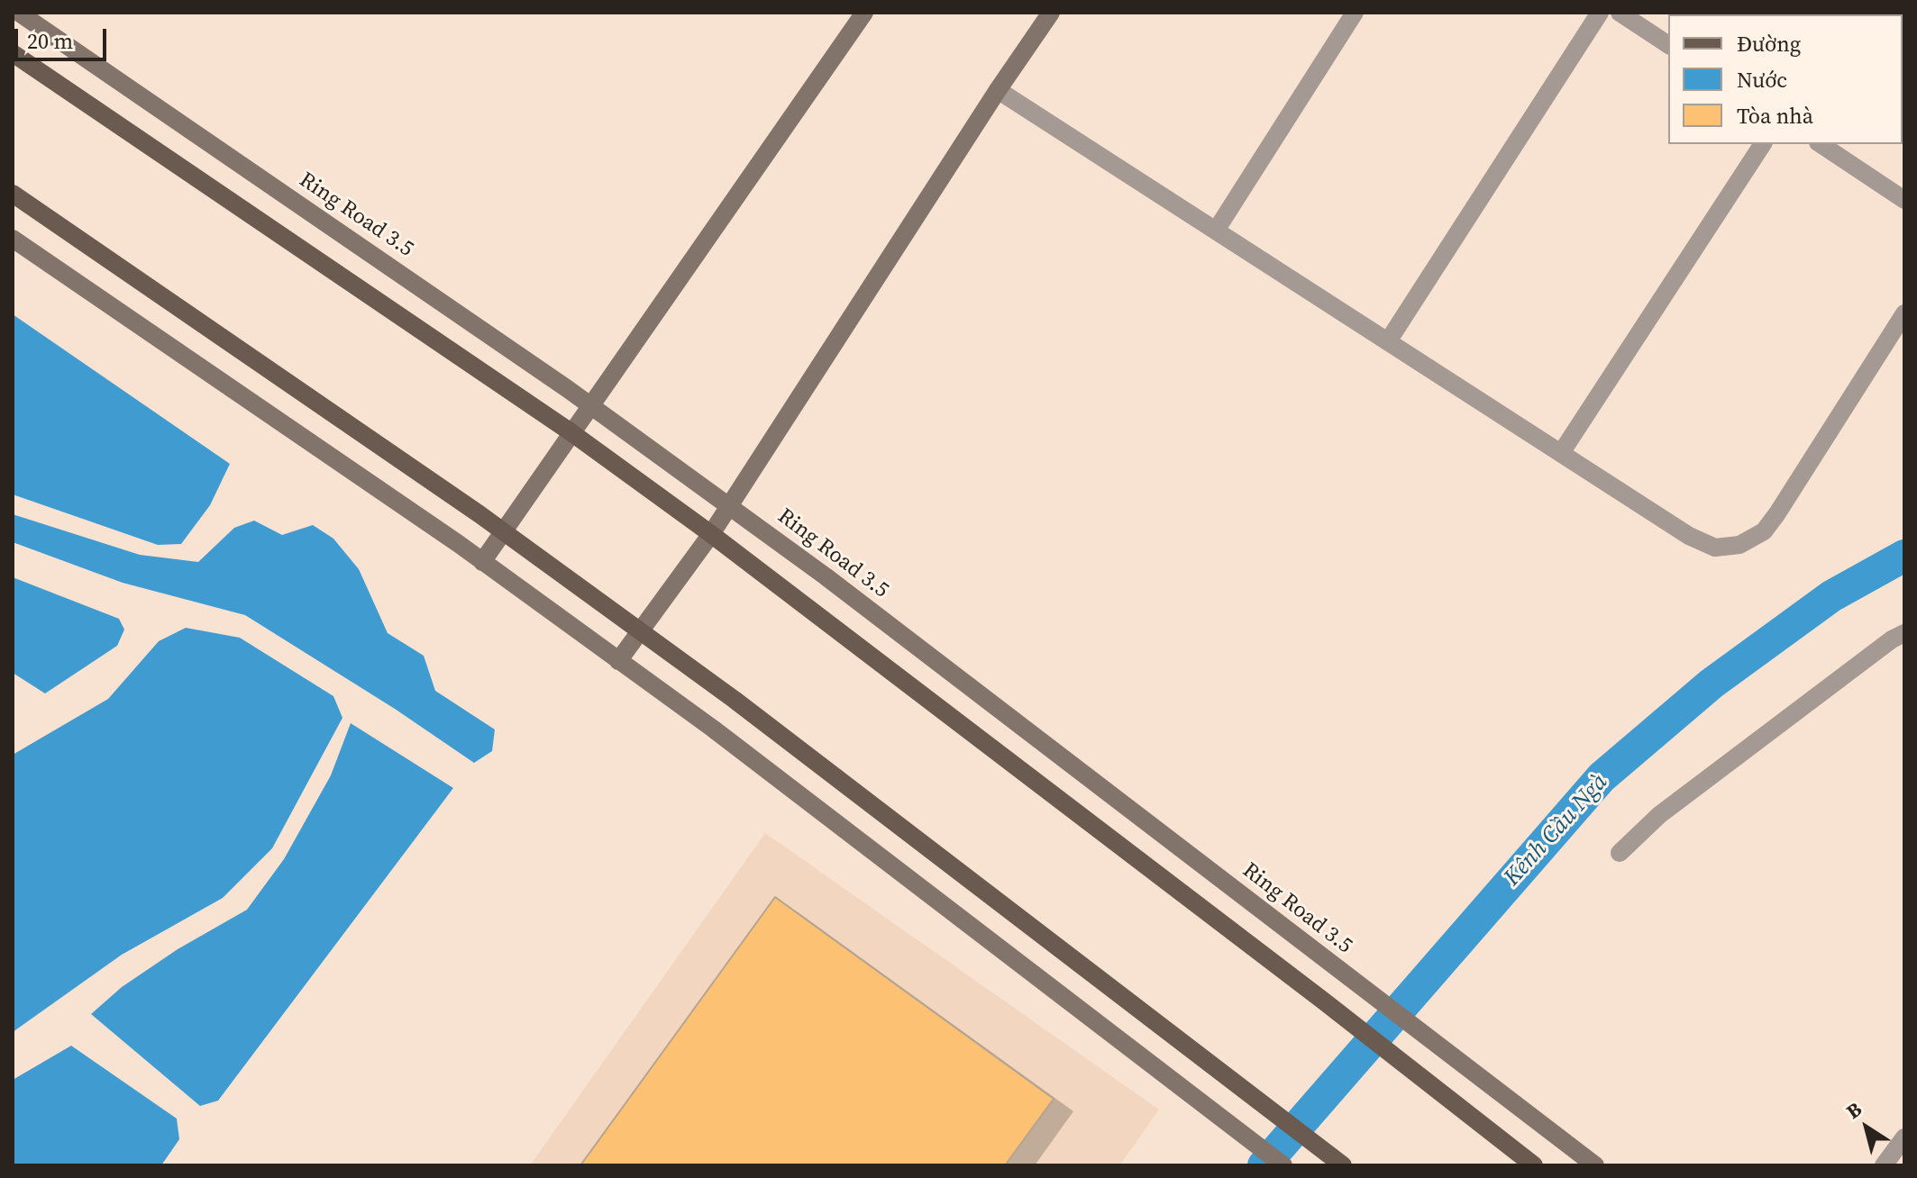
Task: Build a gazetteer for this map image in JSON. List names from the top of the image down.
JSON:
{
  "streets": {
    "main road": ["Ring Road 3.5"]
  },
  "water": ["Kênh Cầu Ngà"],
  "legend": ["Đường", "Nước", "Tòa nhà"],
  "scale_bar": "20 m",
  "north": "top left"
}
